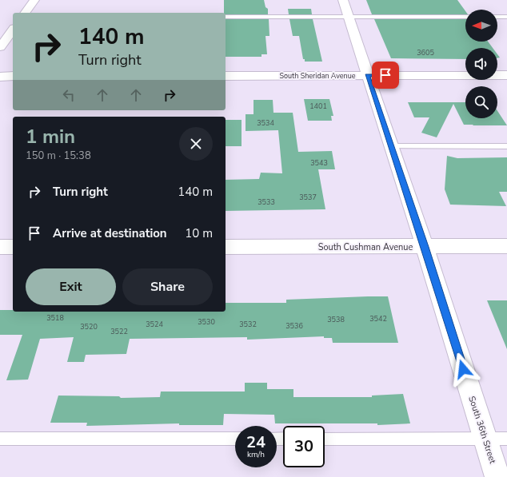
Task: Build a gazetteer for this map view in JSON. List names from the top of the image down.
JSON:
{
  "streets": {
    "street": ["South Sheridan Avenue", "South Cushman Avenue", "South 36th Street"]
  },
  "crossings": [
    ["South Sheridan Avenue", "South 36th Street"],
    ["South Cushman Avenue", "South 36th Street"]
  ],
  "house_numbers": [
    "3605",
    "1401",
    "3534",
    "3543",
    "3537",
    "3533",
    "3518",
    "3542",
    "3538",
    "3530",
    "3524",
    "3532",
    "3536",
    "3520",
    "3522"
  ],
  "north": "left",
  "page": {
    "turn": ["140 m", "Turn right"],
    "heading": ["1 min", "150 m · 15:38"],
    "list": [
      {
        "name": "Turn right",
        "value": "140 m"
      },
      {
        "name": "Arrive at destination",
        "value": "10 m"
      }
    ],
    "buttons": ["Exit", "Share"],
    "speed": "24 km/h",
    "limit": "30"
  }
}
